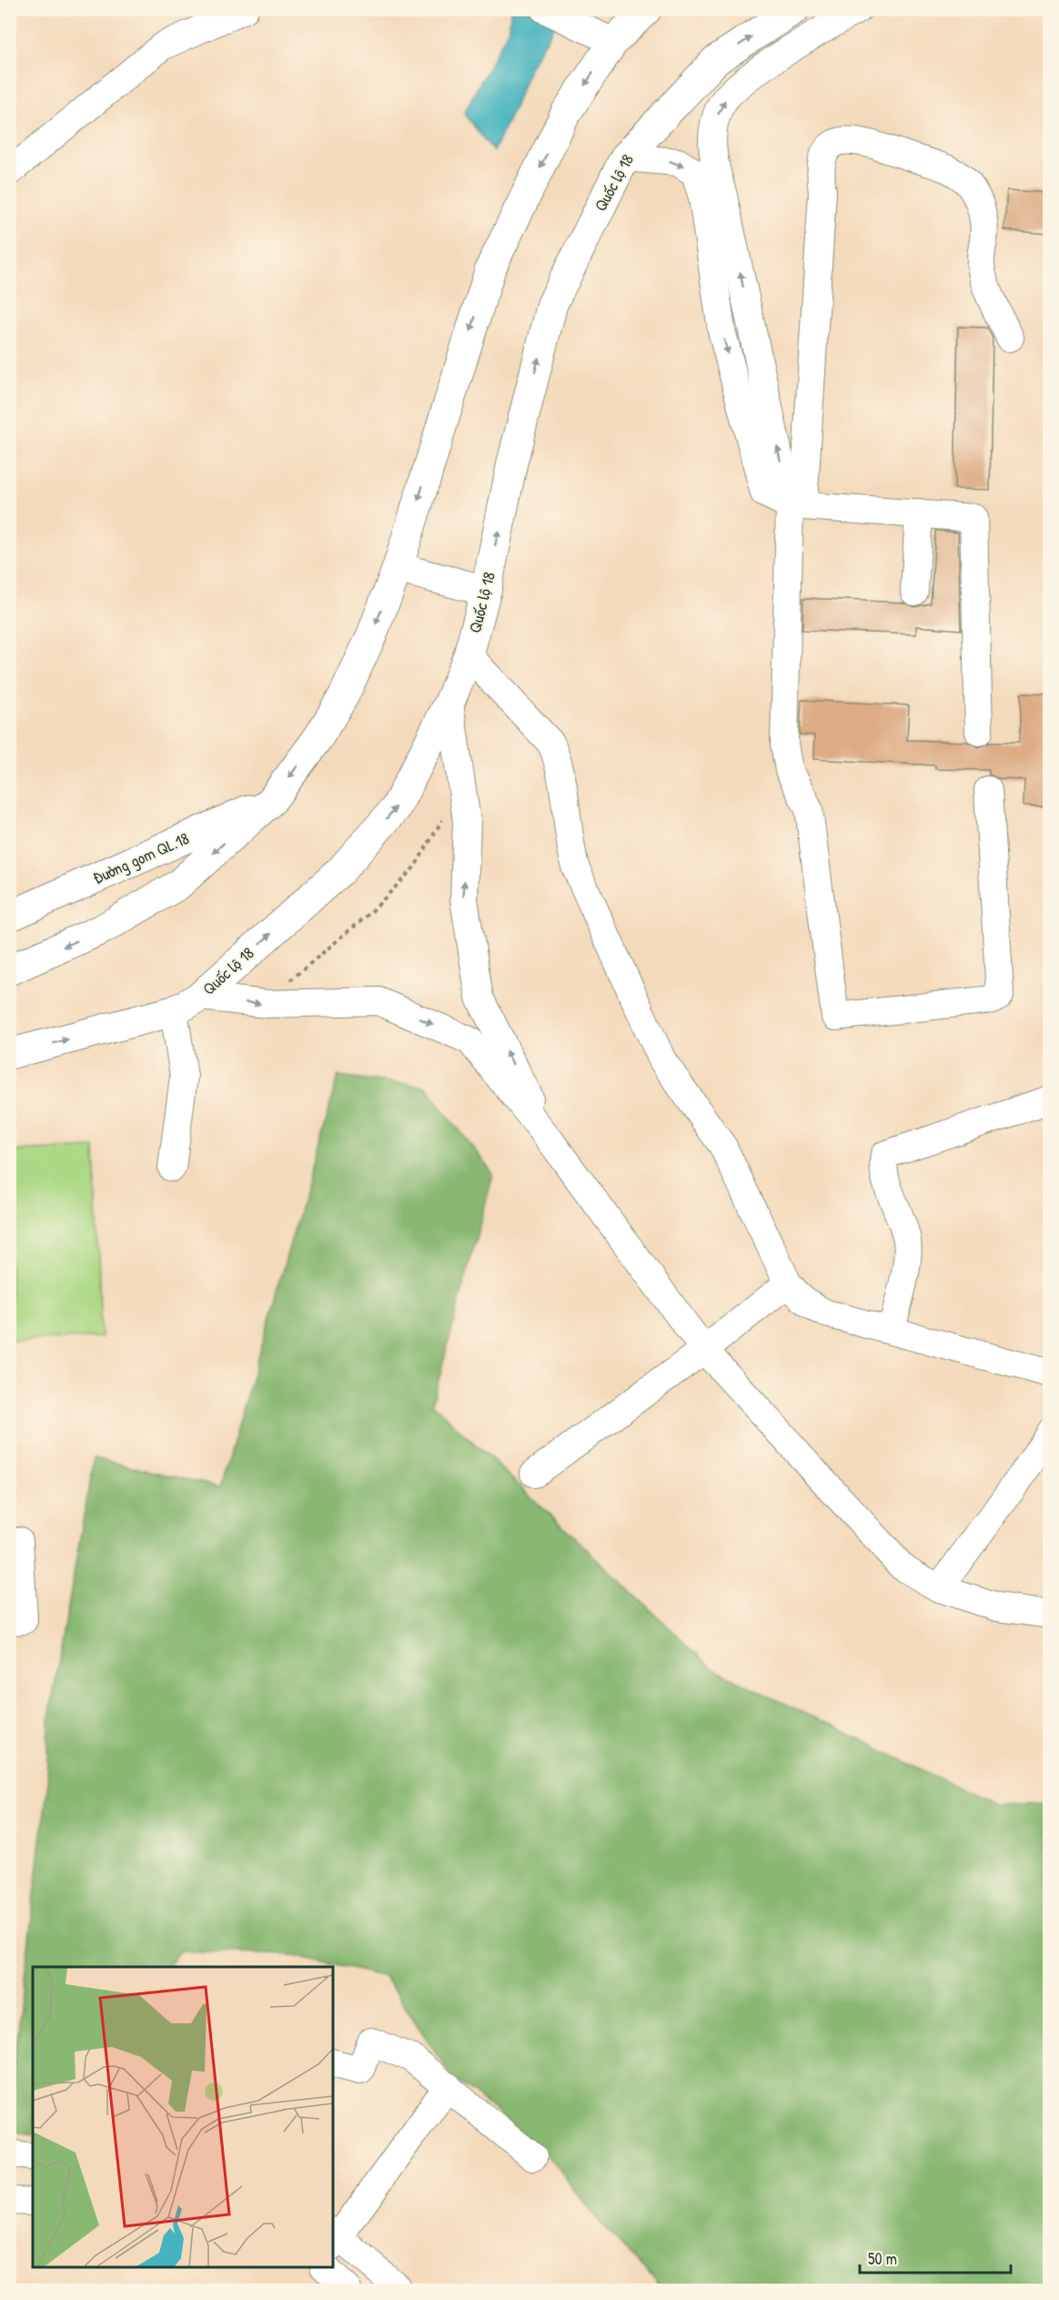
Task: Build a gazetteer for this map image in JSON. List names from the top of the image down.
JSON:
{
  "streets": {
    "highway": ["Quốc lộ 18", "Đường gom QL.18"]
  },
  "scale_bar": "50 m"
}
